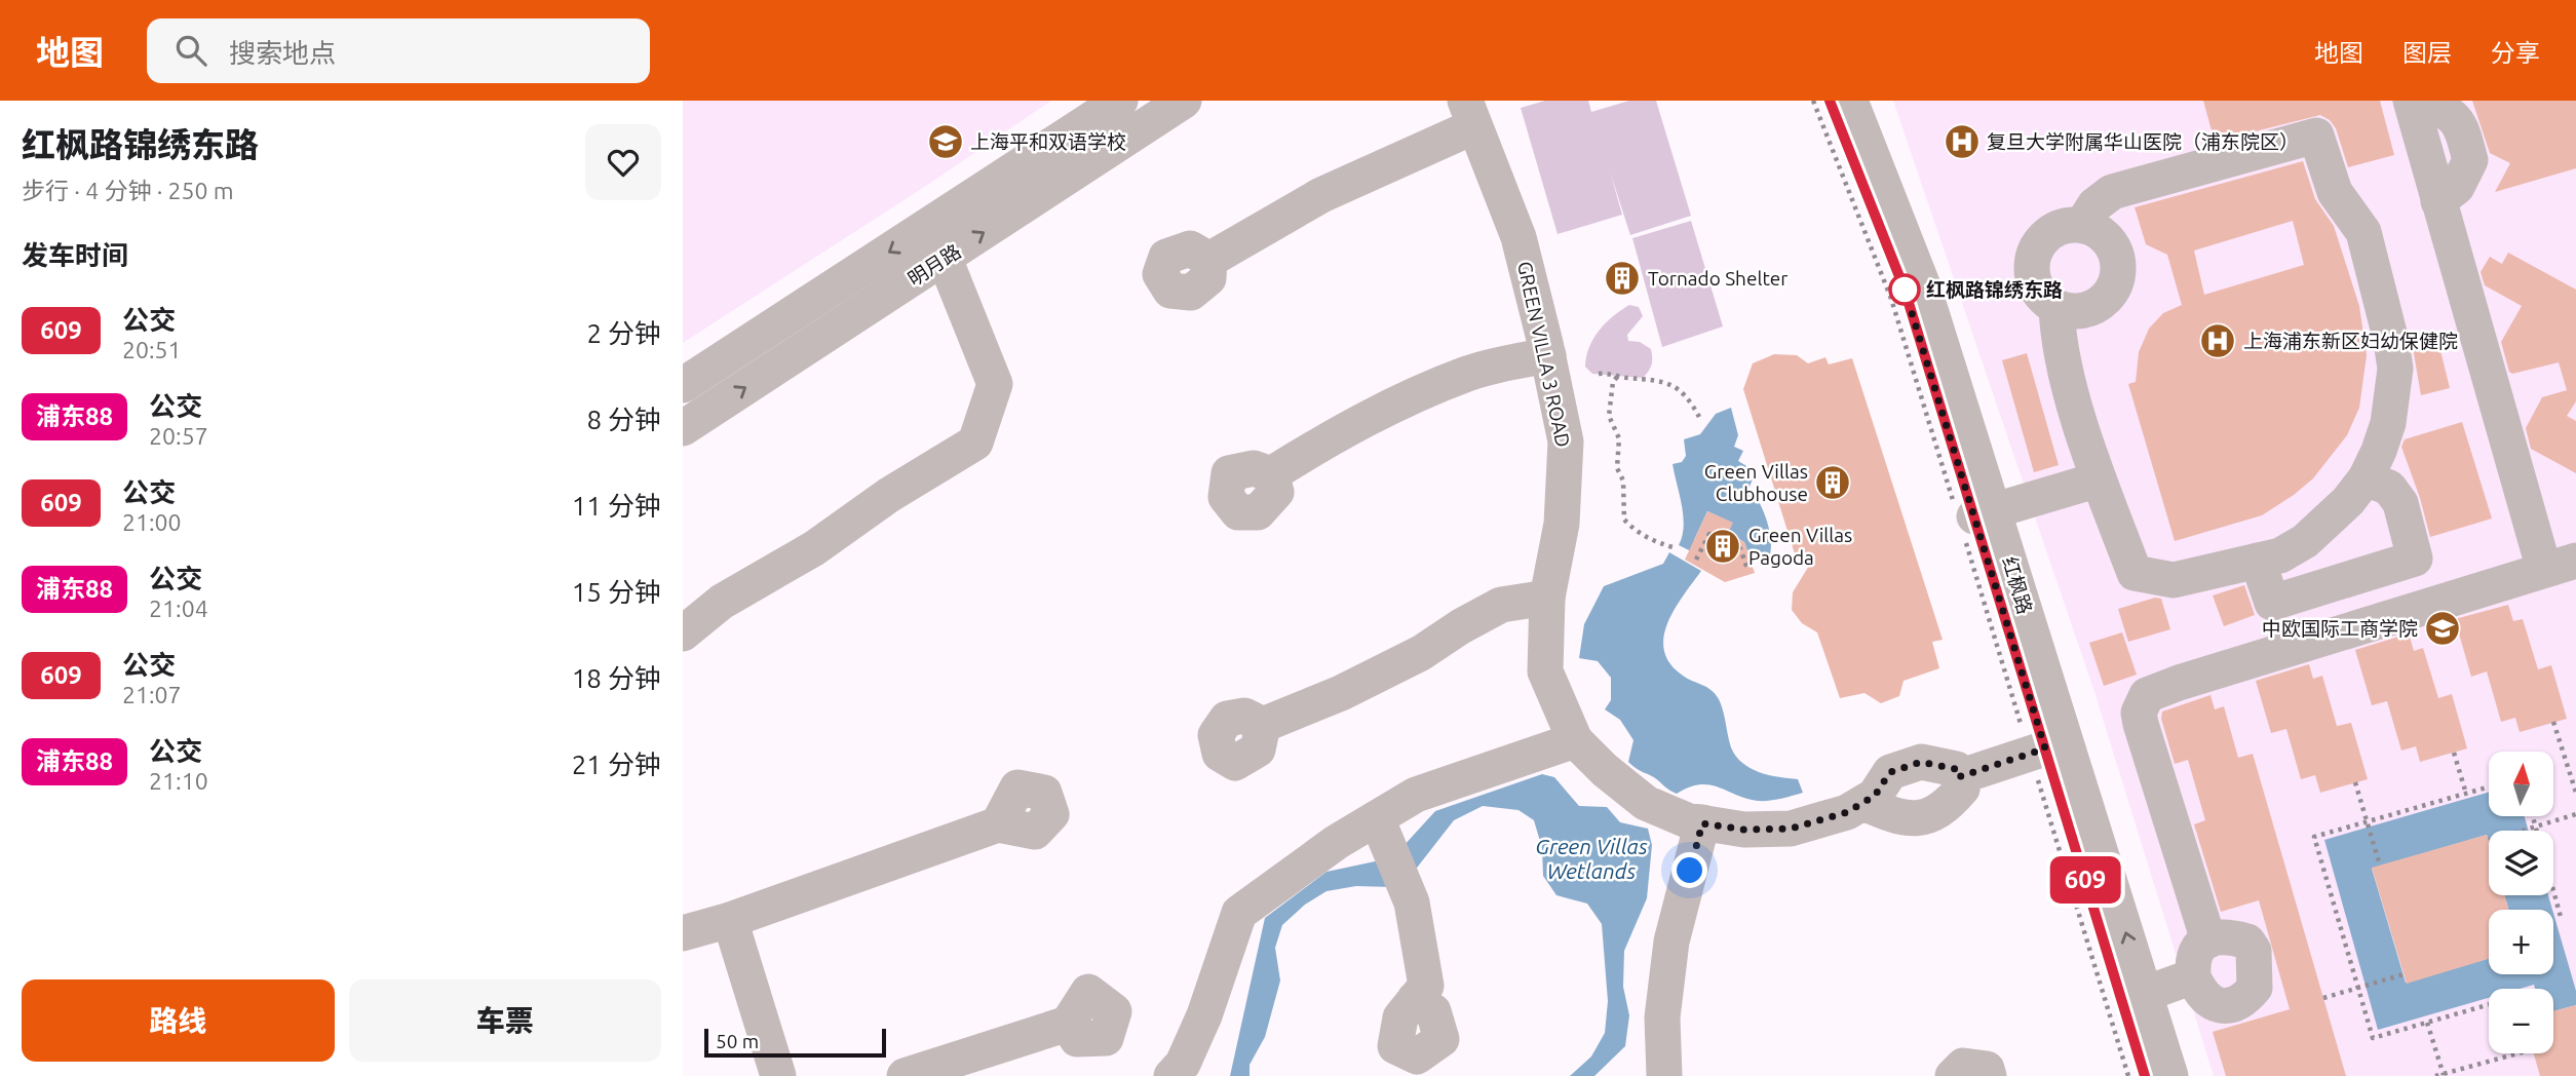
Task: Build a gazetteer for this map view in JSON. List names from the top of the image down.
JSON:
{
  "streets": {
    "street": ["明月路", "GREEN VILLA 3 ROAD", "红枫路"]
  },
  "water": ["Green Villas Wetlands"],
  "places": {
    "school or university": ["上海平和双语学校", "中欧国际工商学院"],
    "hospital": ["复旦大学附属华山医院（浦东院区）", "上海浦东新区妇幼保健院"],
    "building": ["Tornado Shelter", "Green Villas Clubhouse", "Green Villas Pagoda"],
    "other": ["红枫路锦绣东路"]
  },
  "lines": ["bus line 609"],
  "scale_bar": "50 m",
  "north": "top",
  "page": {
    "header": "地图",
    "search": "搜索地点",
    "nav": ["地图", "图层", "分享"],
    "heading": [
      ["红枫路锦绣东路", "步行 · 4 分钟 · 250 m"],
      "发车时间"
    ],
    "on_map": "609",
    "list": [
      {
        "mark": "609",
        "name": "公交",
        "note": "20:51",
        "value": "2 分钟"
      },
      {
        "mark": "浦东88",
        "name": "公交",
        "note": "20:57",
        "value": "8 分钟"
      },
      {
        "mark": "609",
        "name": "公交",
        "note": "21:00",
        "value": "11 分钟"
      },
      {
        "mark": "浦东88",
        "name": "公交",
        "note": "21:04",
        "value": "15 分钟"
      },
      {
        "mark": "609",
        "name": "公交",
        "note": "21:07",
        "value": "18 分钟"
      },
      {
        "mark": "浦东88",
        "name": "公交",
        "note": "21:10",
        "value": "21 分钟"
      }
    ],
    "map_buttons": ["+", "−"],
    "buttons": ["路线", "车票"],
    "scale": "50 m"
  }
}
